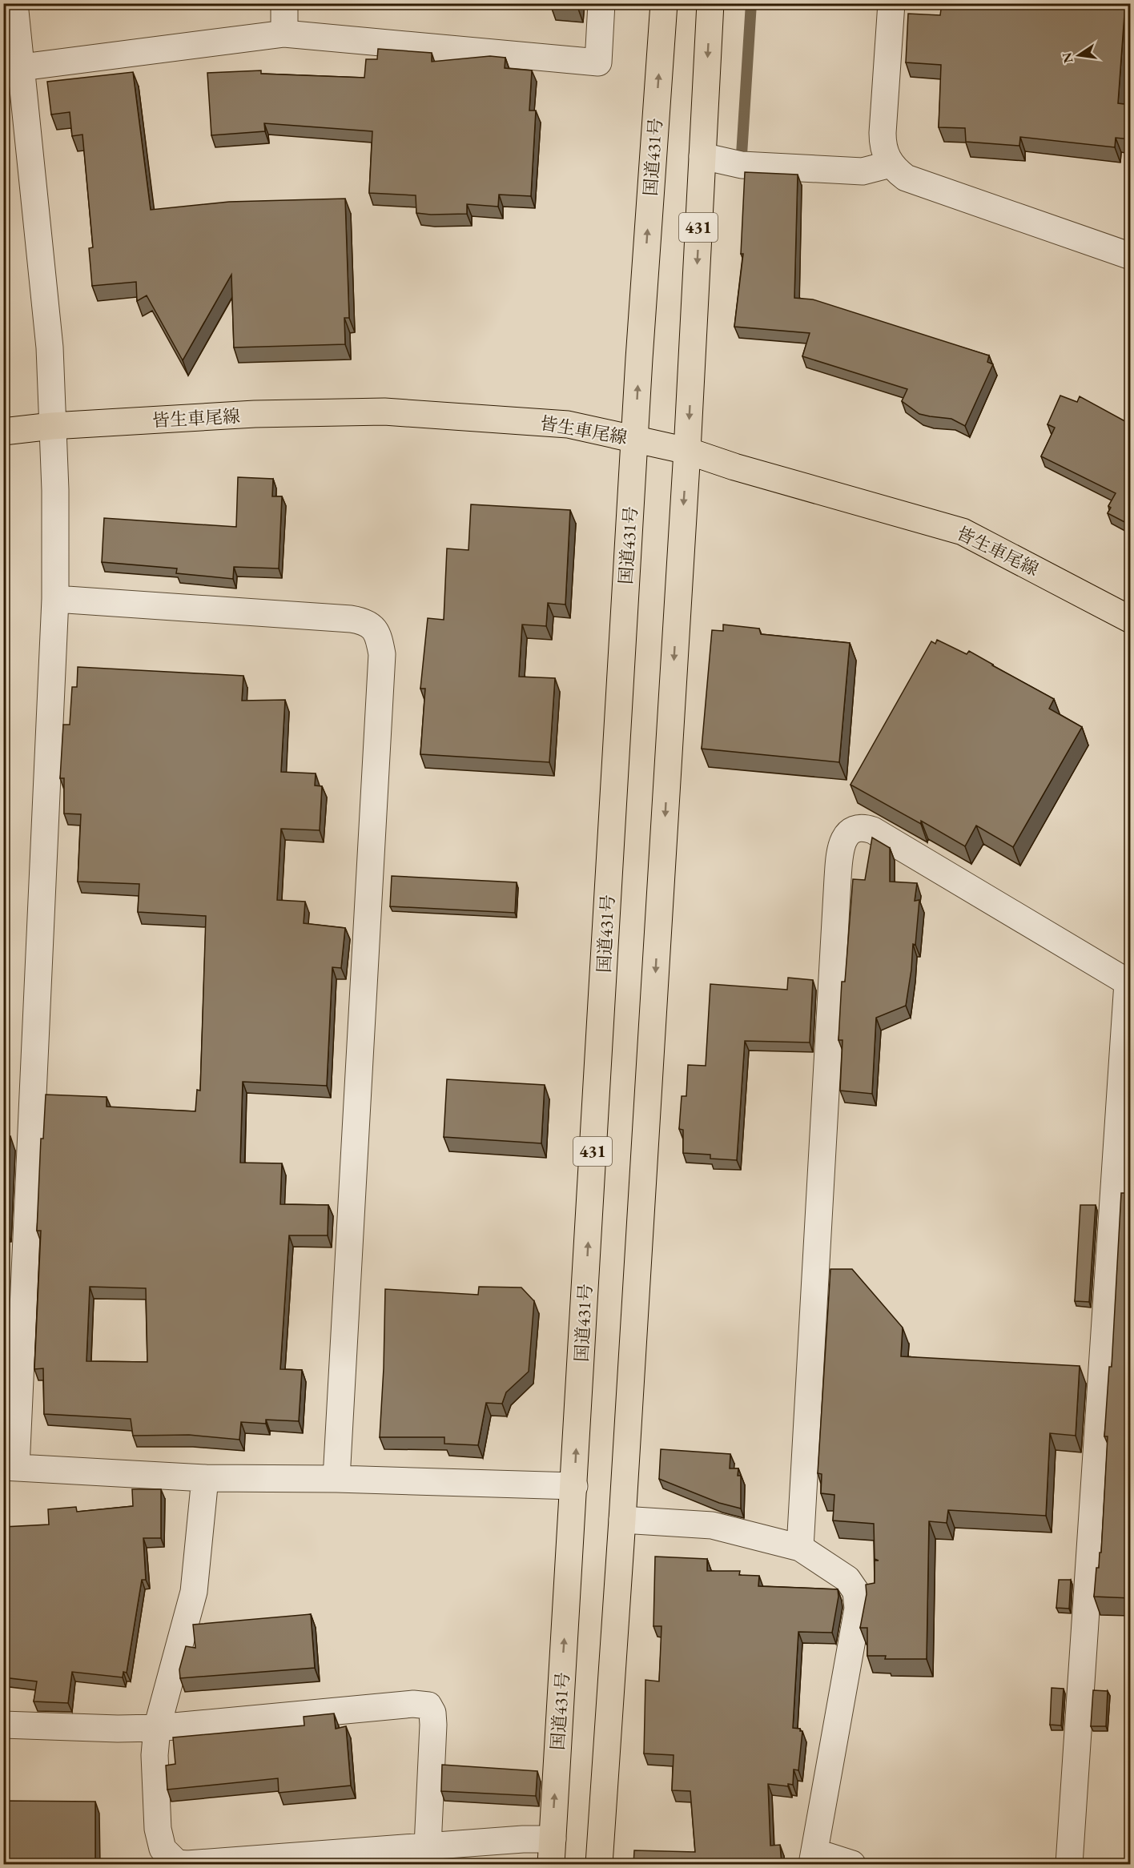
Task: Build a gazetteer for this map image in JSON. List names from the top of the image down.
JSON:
{
  "streets": {
    "main road": ["国道431号", "431", "皆生車尾線"]
  },
  "crossings": [
    ["国道431号", "皆生車尾線"],
    ["431", "皆生車尾線"]
  ],
  "north": "left"
}
